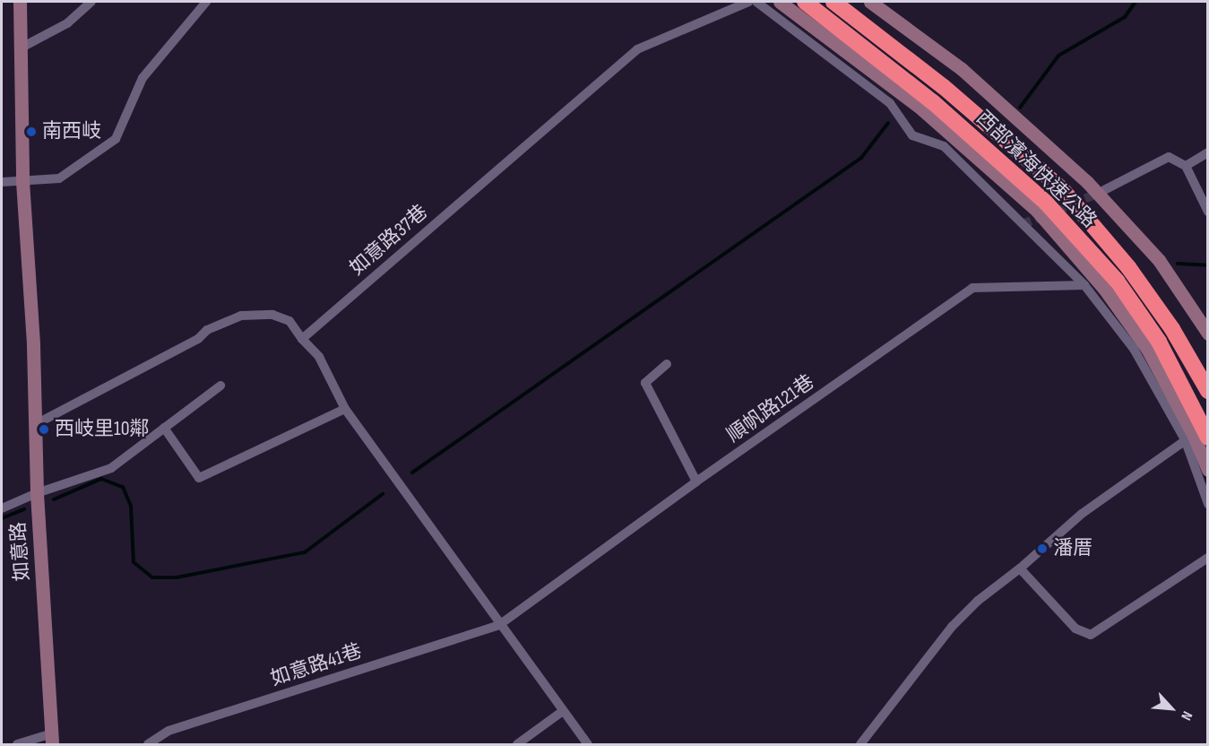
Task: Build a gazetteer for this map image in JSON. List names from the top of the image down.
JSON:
{
  "streets": {
    "highway": ["西部濱海快速公路"],
    "street": [
      "如意路37巷",
      "順帆路121巷",
      "如意路",
      "如意路41巷"
    ]
  },
  "crossings": [
    ["順帆路121巷", "如意路41巷"]
  ],
  "places": ["南西岐", "西岐里10鄰", "潘厝"],
  "north": "bottom right"
}
